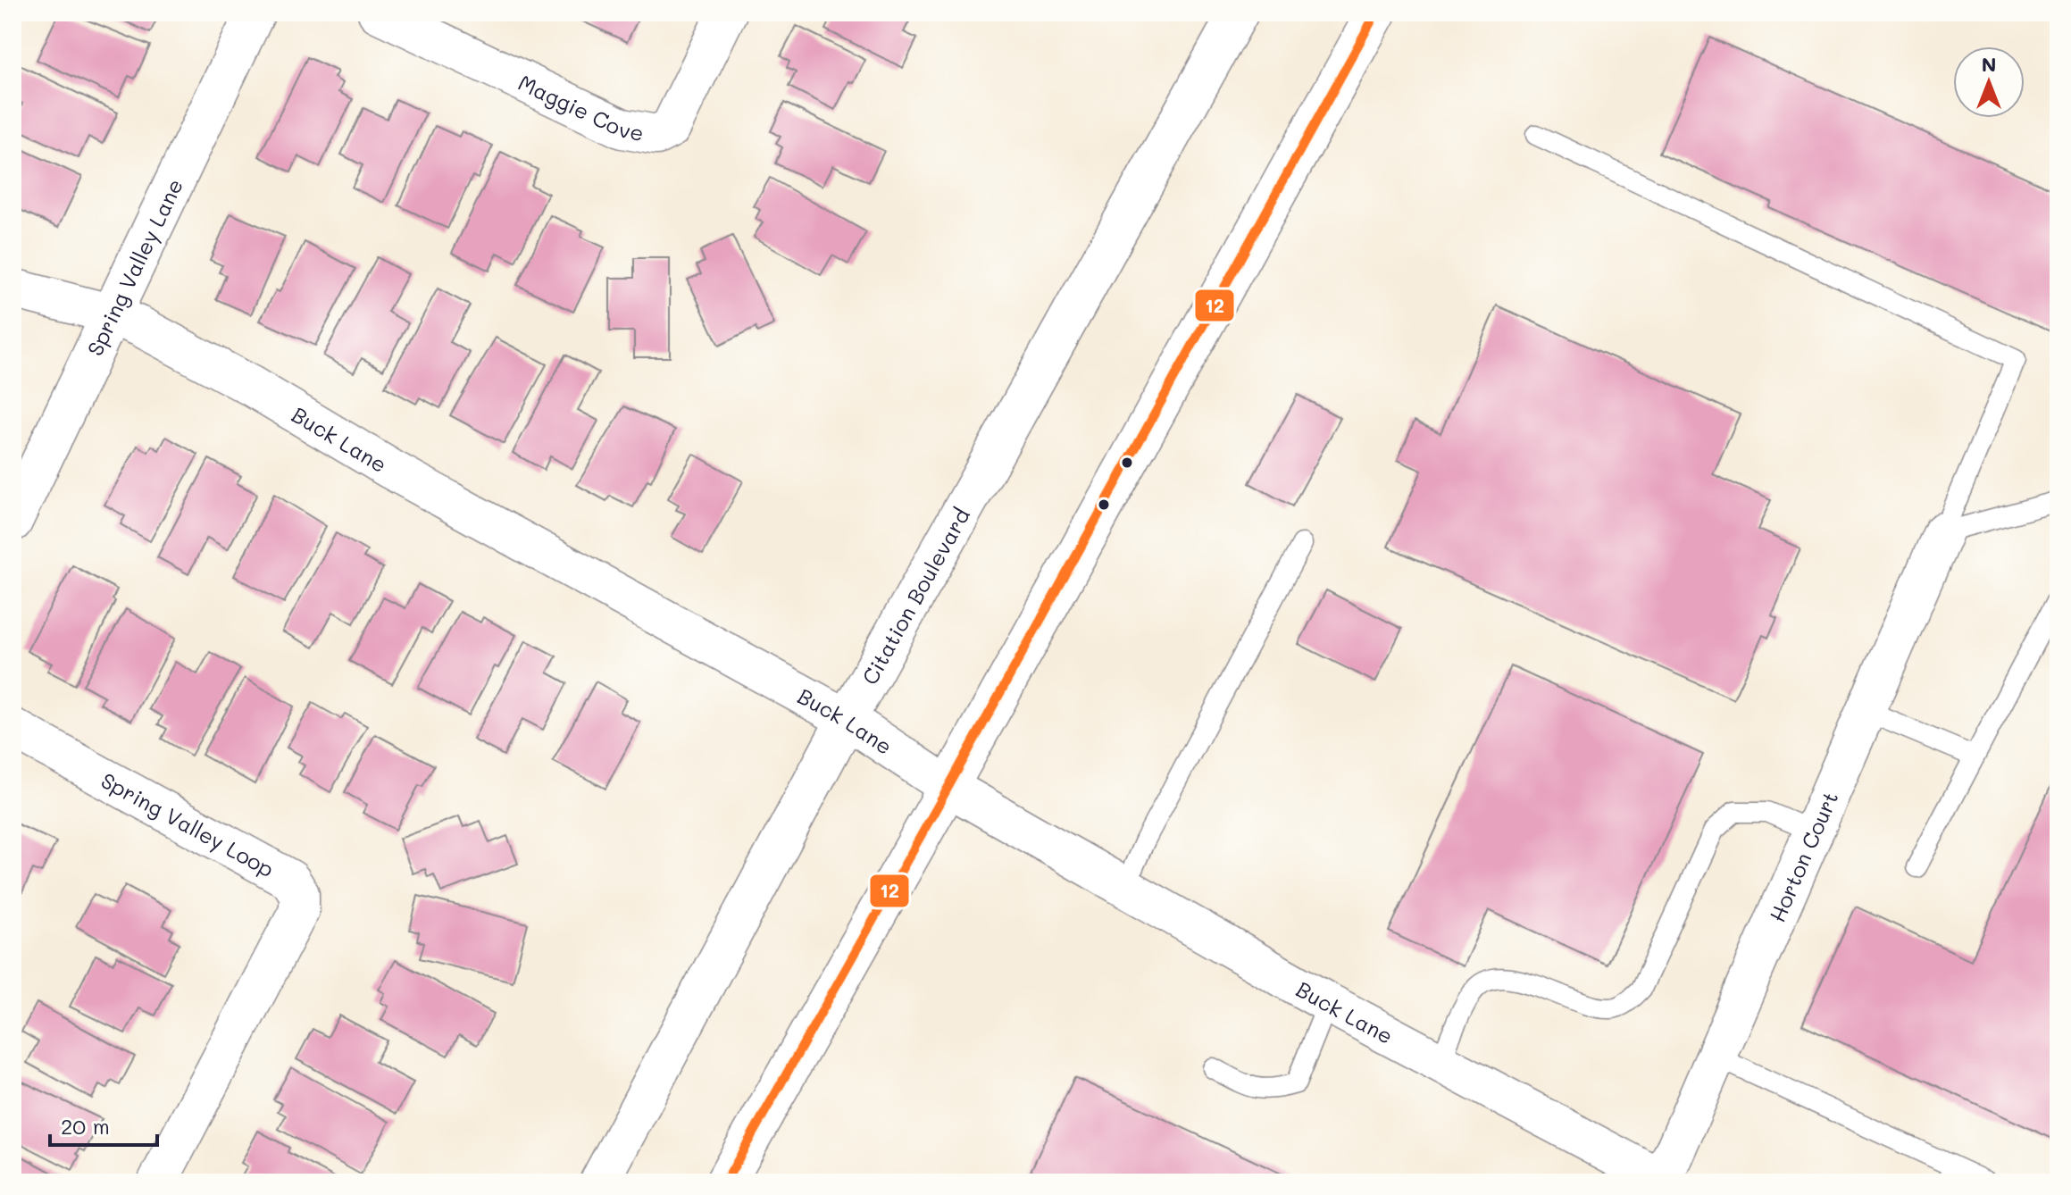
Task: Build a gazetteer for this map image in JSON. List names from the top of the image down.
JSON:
{
  "streets": {
    "street": [
      "Maggie Cove",
      "Spring Valley Lane",
      "Buck Lane",
      "Citation Boulevard",
      "Spring Valley Loop",
      "Horton Court"
    ]
  },
  "crossings": [
    ["Spring Valley Lane", "Buck Lane"],
    ["Buck Lane", "Citation Boulevard"],
    ["Buck Lane", "Horton Court"]
  ],
  "lines": ["transit line 12"],
  "scale_bar": "20 m",
  "north": "top"
}
